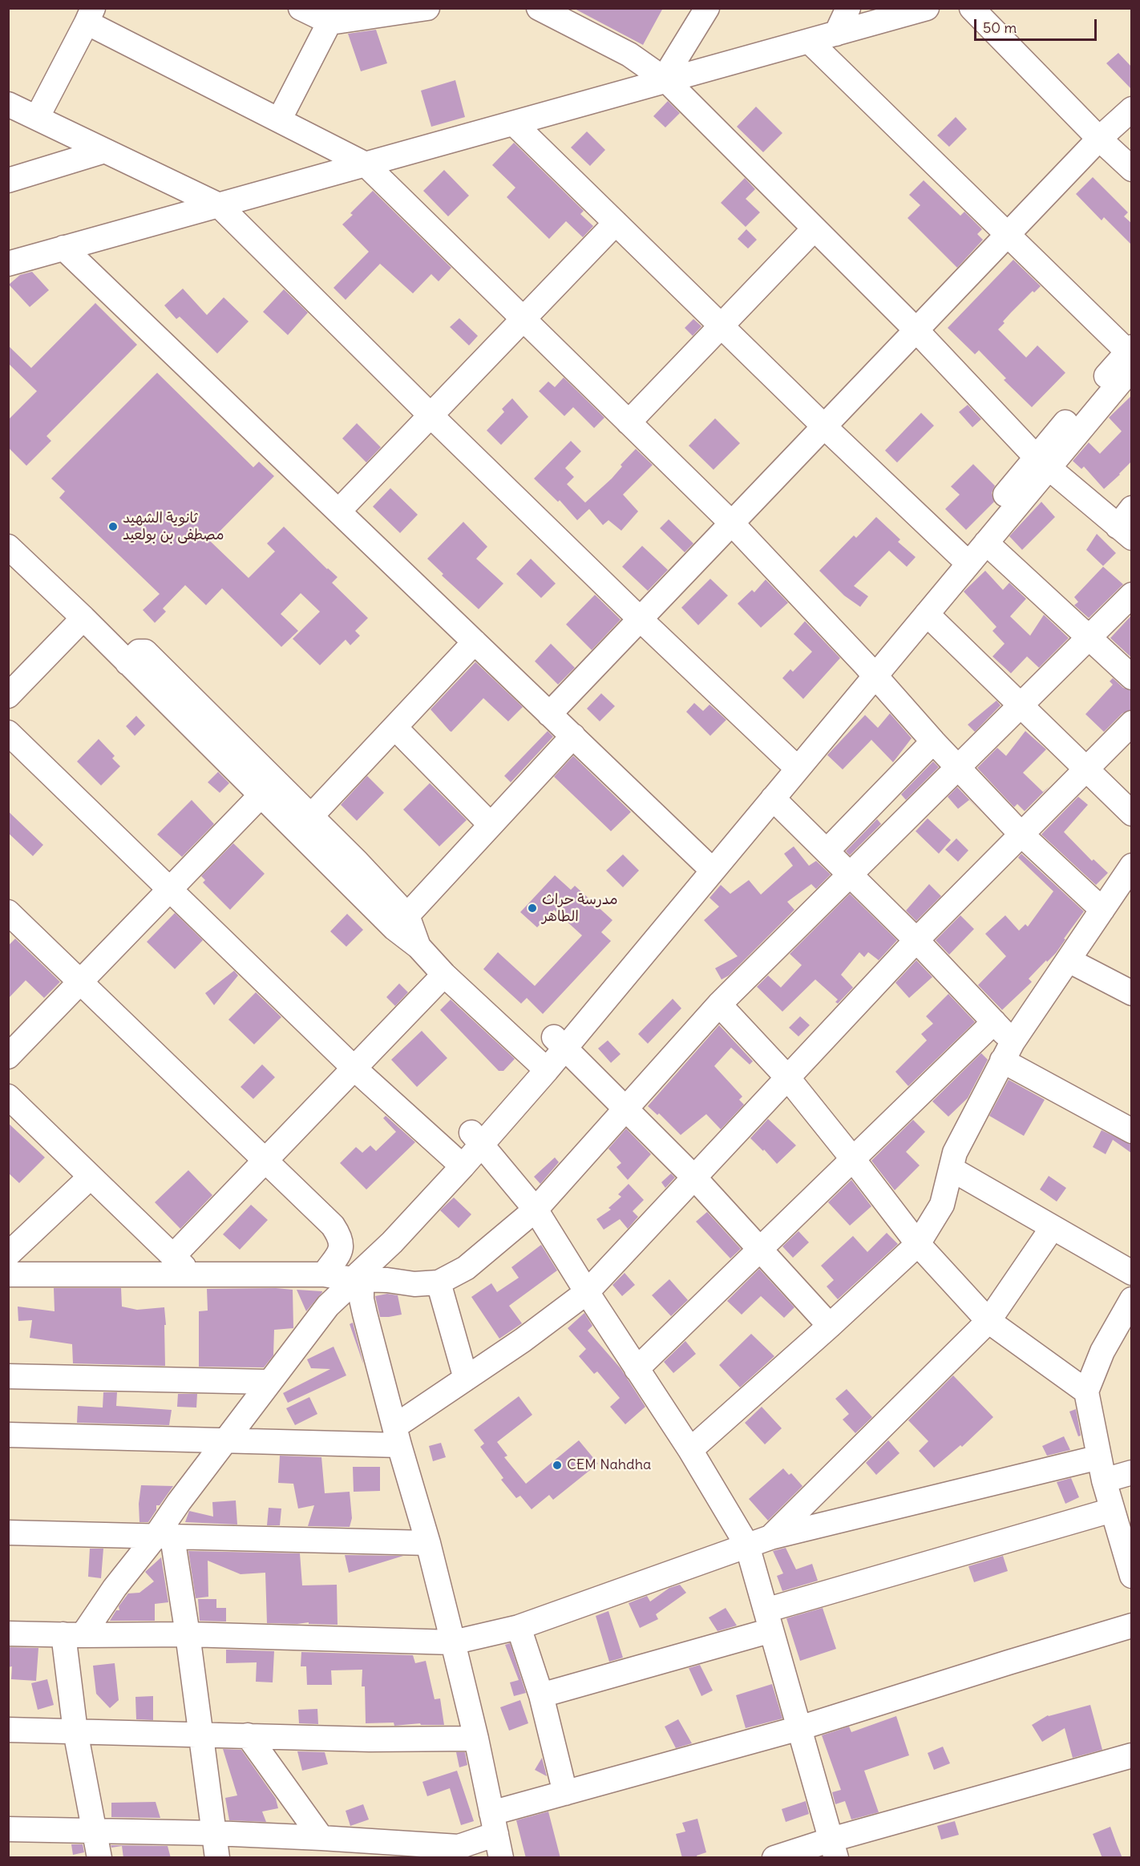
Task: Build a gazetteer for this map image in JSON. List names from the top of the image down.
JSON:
{
  "places": ["ثانوية الشهيد مصطفى بن بولعيد", "مدرسة حراث الطاهر", "CEM Nahdha"],
  "scale_bar": "50 m"
}
